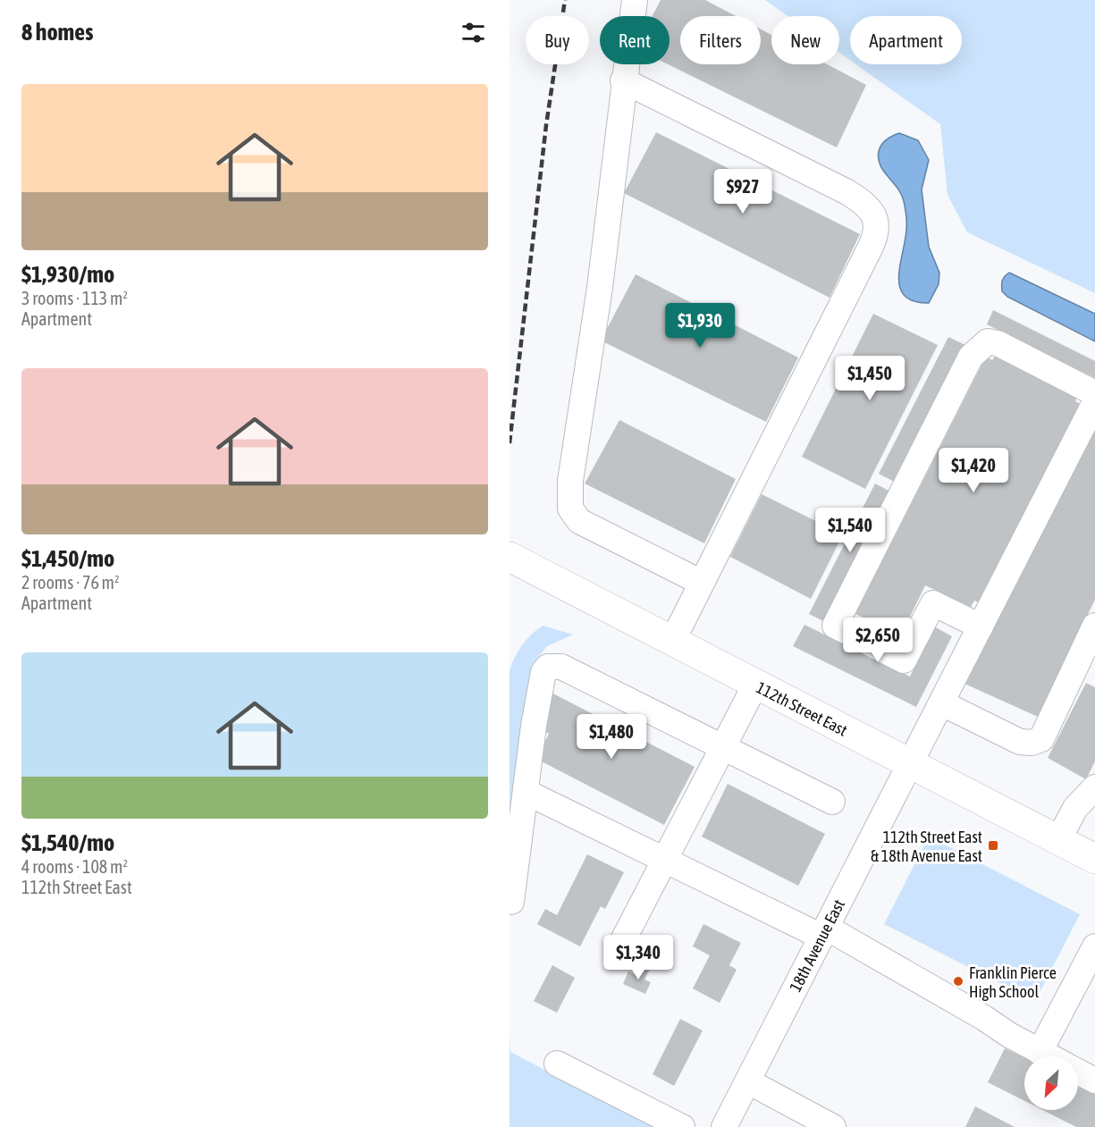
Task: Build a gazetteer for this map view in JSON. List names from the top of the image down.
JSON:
{
  "streets": {
    "main road": ["112th Street East"],
    "street": ["18th Avenue East"]
  },
  "crossings": [
    ["112th Street East", "18th Avenue East"]
  ],
  "places": {
    "transit": ["112th Street East & 18th Avenue East"],
    "other": ["Franklin Pierce High School"]
  },
  "north": "bottom left",
  "page": {
    "heading": "8 homes",
    "chip": [
      "Buy",
      "Rent",
      "Filters",
      "New",
      "Apartment"
    ],
    "list": [
      {
        "name": "$1,930/mo",
        "note": "3 rooms · 113 m² · Apartment"
      },
      {
        "name": "$1,450/mo",
        "note": "2 rooms · 76 m² · Apartment"
      },
      {
        "name": "$1,540/mo",
        "note": "4 rooms · 108 m² · 112th Street East"
      }
    ],
    "price": [
      "$927",
      "$1,930",
      "$1,450",
      "$1,420",
      "$1,540",
      "$2,650",
      "$1,480",
      "$1,340"
    ]
  }
}
